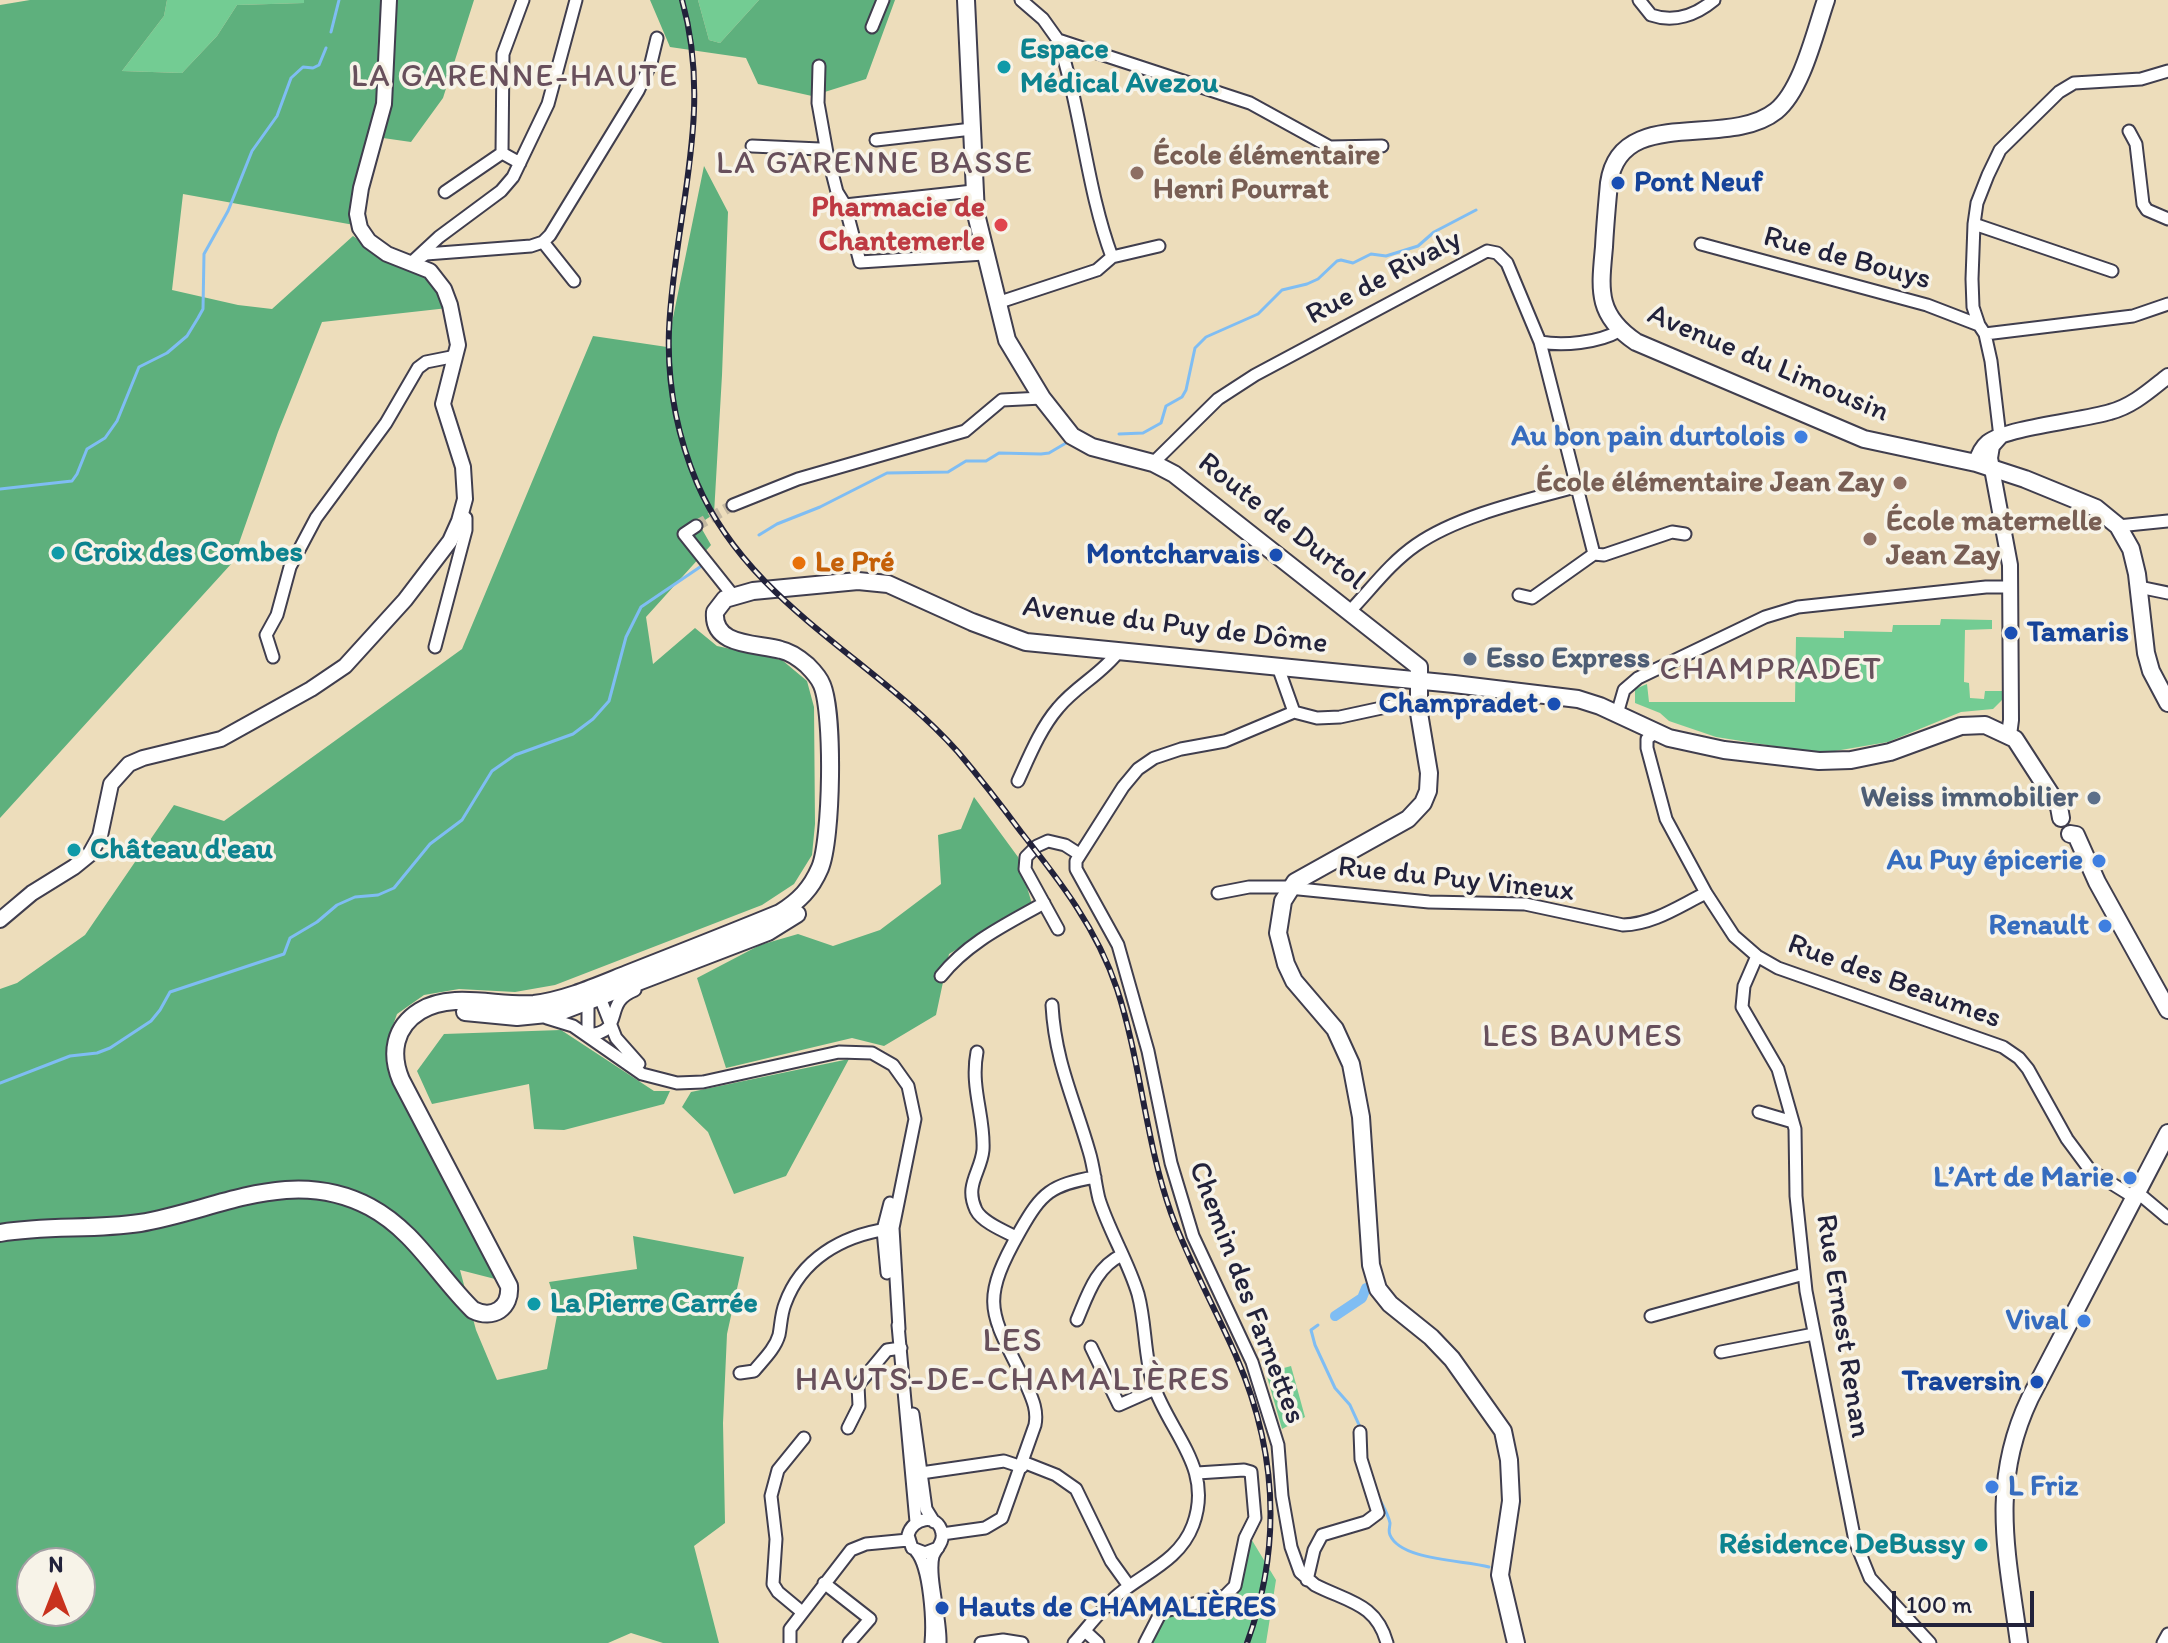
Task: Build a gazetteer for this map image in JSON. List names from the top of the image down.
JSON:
{
  "streets": {
    "main road": ["Avenue du Limousin", "Route de Durtol", "Avenue du Puy de Dôme"],
    "street": [
      "Rue de Bouys",
      "Rue de Rivaly",
      "Rue du Puy Vineux",
      "Rue des Beaumes",
      "Chemin des Farnettes",
      "Rue Ernest Renan"
    ]
  },
  "crossings": [
    ["Rue de Rivaly", "Route de Durtol"],
    ["Route de Durtol", "Avenue du Puy de Dôme"],
    ["Avenue du Puy de Dôme", "Rue des Beaumes"],
    ["Rue du Puy Vineux", "Rue des Beaumes"],
    ["Rue des Beaumes", "Rue Ernest Renan"]
  ],
  "districts": [
    "LA GARENNE-HAUTE",
    "LA GARENNE BASSE",
    "CHAMPRADET",
    "LES BAUMES",
    "LES HAUTS-DE-CHAMALIÈRES"
  ],
  "places": [
    "Espace Médical Avezou",
    "École élémentaire Henri Pourrat",
    "Pont Neuf",
    "Pharmacie de Chantemerle",
    "Au bon pain durtolois",
    "École élémentaire Jean Zay",
    "École maternelle Jean Zay",
    "Croix des Combes",
    "Montcharvais",
    "Le Pré",
    "Tamaris",
    "Esso Express",
    "Champradet",
    "Weiss immobilier",
    "Château d'eau",
    "Au Puy épicerie",
    "Renault",
    "L’Art de Marie",
    "La Pierre Carrée",
    "Vival",
    "Traversin",
    "L Friz",
    "Résidence DeBussy",
    "Hauts de CHAMALIÈRES"
  ],
  "scale_bar": "100 m",
  "north": "top"
}
